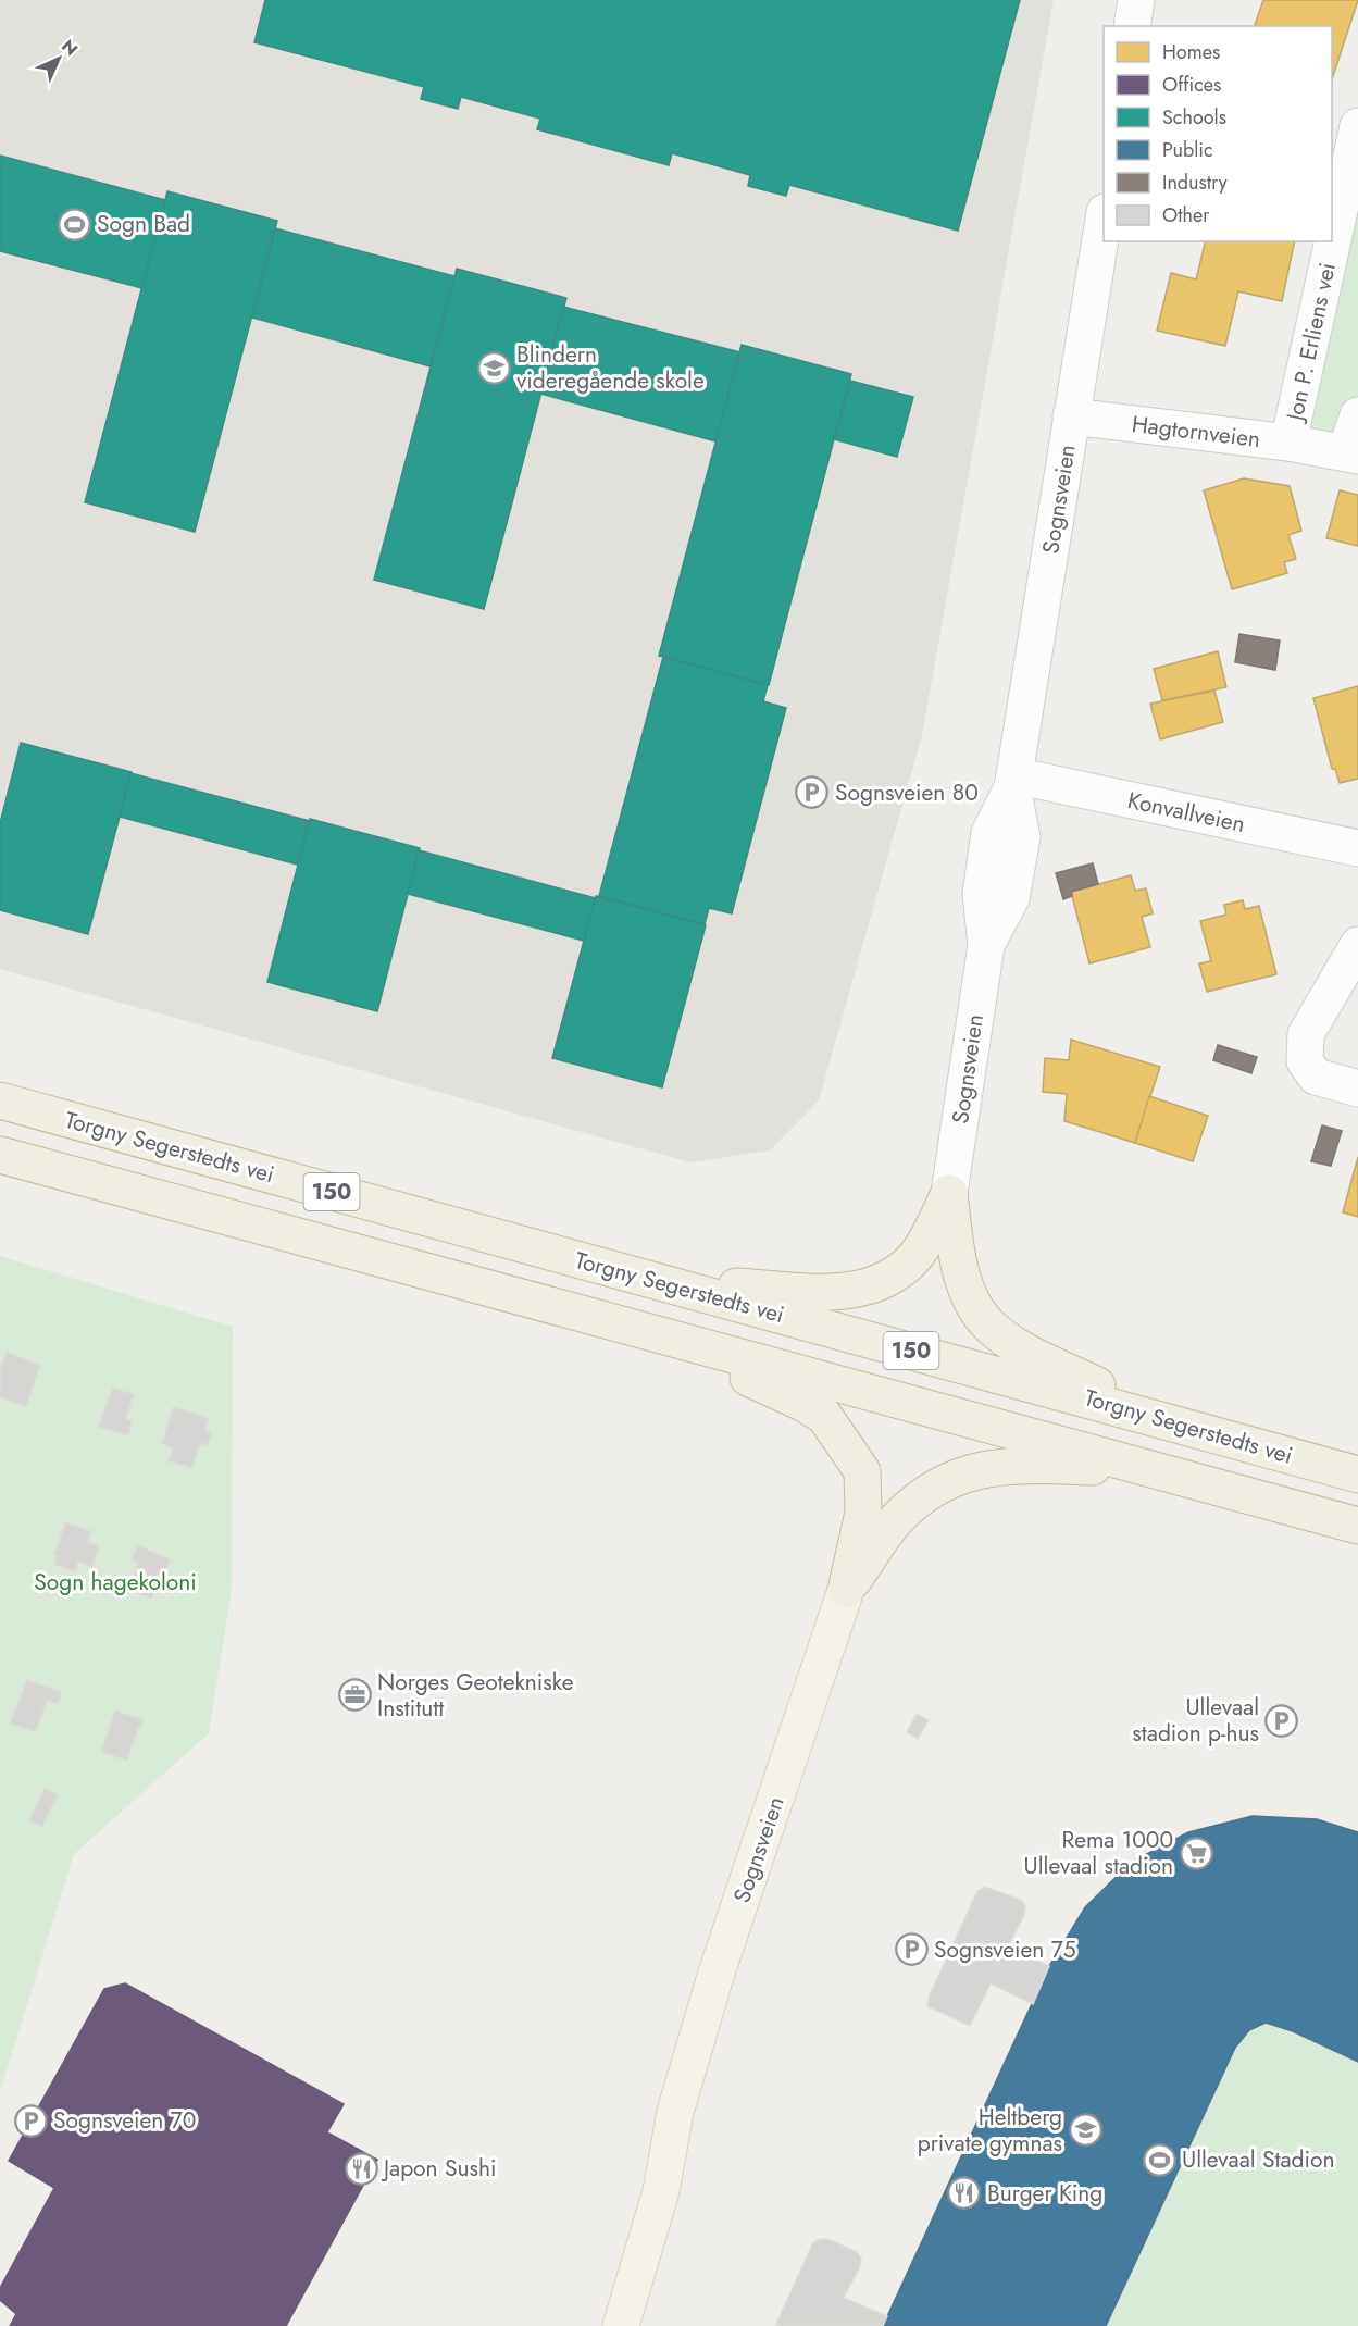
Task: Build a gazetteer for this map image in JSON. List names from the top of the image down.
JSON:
{
  "streets": {
    "highway": ["Torgny Segerstedts vei", "150"],
    "main road": ["Sognsveien"],
    "street": ["Jon P. Erliens vei", "Hagtornveien", "Konvallveien"]
  },
  "crossings": [
    ["Jon P. Erliens vei", "Hagtornveien"],
    ["Hagtornveien", "Sognsveien"],
    ["Sognsveien", "Konvallveien"]
  ],
  "parks": ["Sogn hagekoloni"],
  "places": {
    "sports": ["Sogn Bad", "Ullevaal Stadion"],
    "school or university": ["Blindern videregående skole", "Heltberg private gymnas"],
    "parking": [
      "Sognsveien 80",
      "Ullevaal stadion p-hus",
      "Sognsveien 75",
      "Sognsveien 70"
    ],
    "office": ["Norges Geotekniske Institutt"],
    "supermarket": ["Rema 1000 Ullevaal stadion"],
    "restaurant": ["Japon Sushi", "Burger King"]
  },
  "legend": [
    "Homes",
    "Offices",
    "Schools",
    "Public",
    "Industry",
    "Other"
  ],
  "north": "top right"
}
